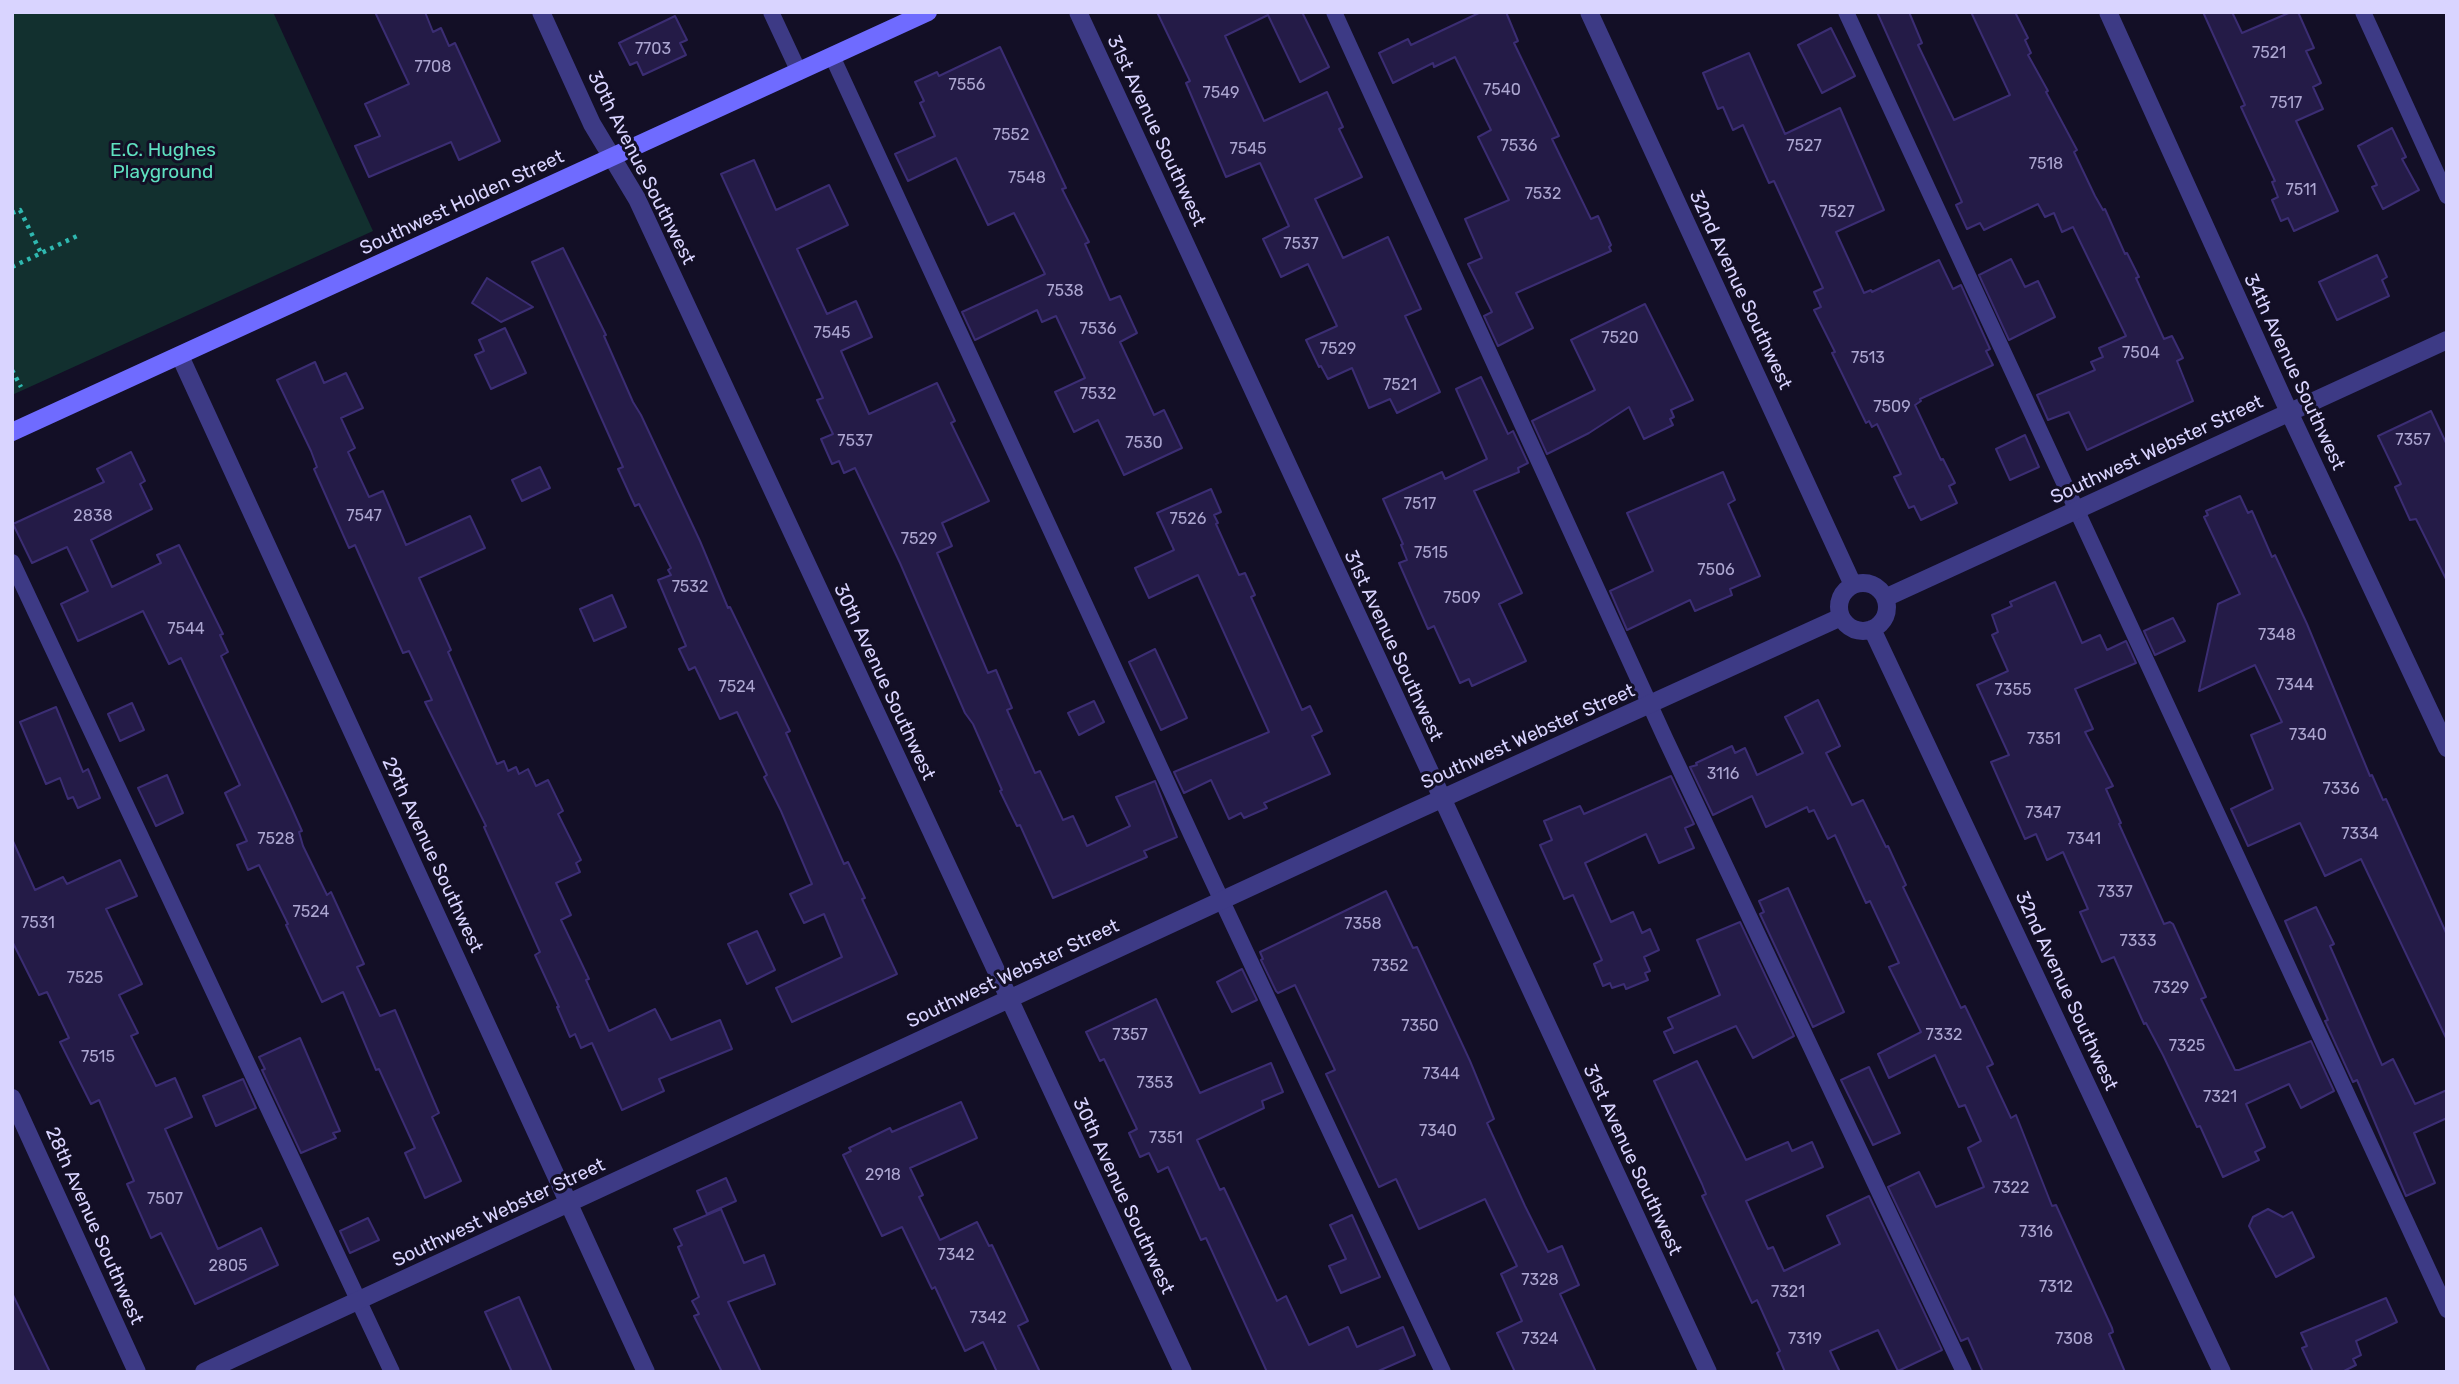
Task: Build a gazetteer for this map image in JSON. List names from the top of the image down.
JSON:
{
  "streets": {
    "street": [
      "31st Avenue Southwest",
      "30th Avenue Southwest",
      "Southwest Holden Street",
      "32nd Avenue Southwest",
      "34th Avenue Southwest",
      "Southwest Webster Street",
      "29th Avenue Southwest",
      "28th Avenue Southwest"
    ]
  },
  "crossings": [
    ["31st Avenue Southwest", "Southwest Webster Street"],
    ["30th Avenue Southwest", "Southwest Holden Street"],
    ["30th Avenue Southwest", "Southwest Webster Street"],
    ["Southwest Holden Street", "29th Avenue Southwest"],
    ["32nd Avenue Southwest", "Southwest Webster Street"],
    ["34th Avenue Southwest", "Southwest Webster Street"],
    ["Southwest Webster Street", "29th Avenue Southwest"]
  ],
  "parks": ["E.C. Hughes Playground"],
  "house_numbers": [
    "7703",
    "7521",
    "7708",
    "7556",
    "7540",
    "7549",
    "7517",
    "7552",
    "7536",
    "7527",
    "7545",
    "7518",
    "7548",
    "7511",
    "7532",
    "7527",
    "7537",
    "7538",
    "7536",
    "7545",
    "7520",
    "7529",
    "7504",
    "7513",
    "7521",
    "7532",
    "7509",
    "7357",
    "7537",
    "7530",
    "7517",
    "2838",
    "7547",
    "7526",
    "7529",
    "7515",
    "7506",
    "7532",
    "7509",
    "7544",
    "7348",
    "7344",
    "7524",
    "7355",
    "7340",
    "7351",
    "3116",
    "7336",
    "7347",
    "7334",
    "7528",
    "7341",
    "7337",
    "7524",
    "7531",
    "7358",
    "7333",
    "7352",
    "7525",
    "7329",
    "7350",
    "7357",
    "7332",
    "7325",
    "7515",
    "7344",
    "7353",
    "7321",
    "7340",
    "7351",
    "2918",
    "7322",
    "7507",
    "7316",
    "7342",
    "2805",
    "7328",
    "7312",
    "7321",
    "7342",
    "7324",
    "7319",
    "7308"
  ]
}
